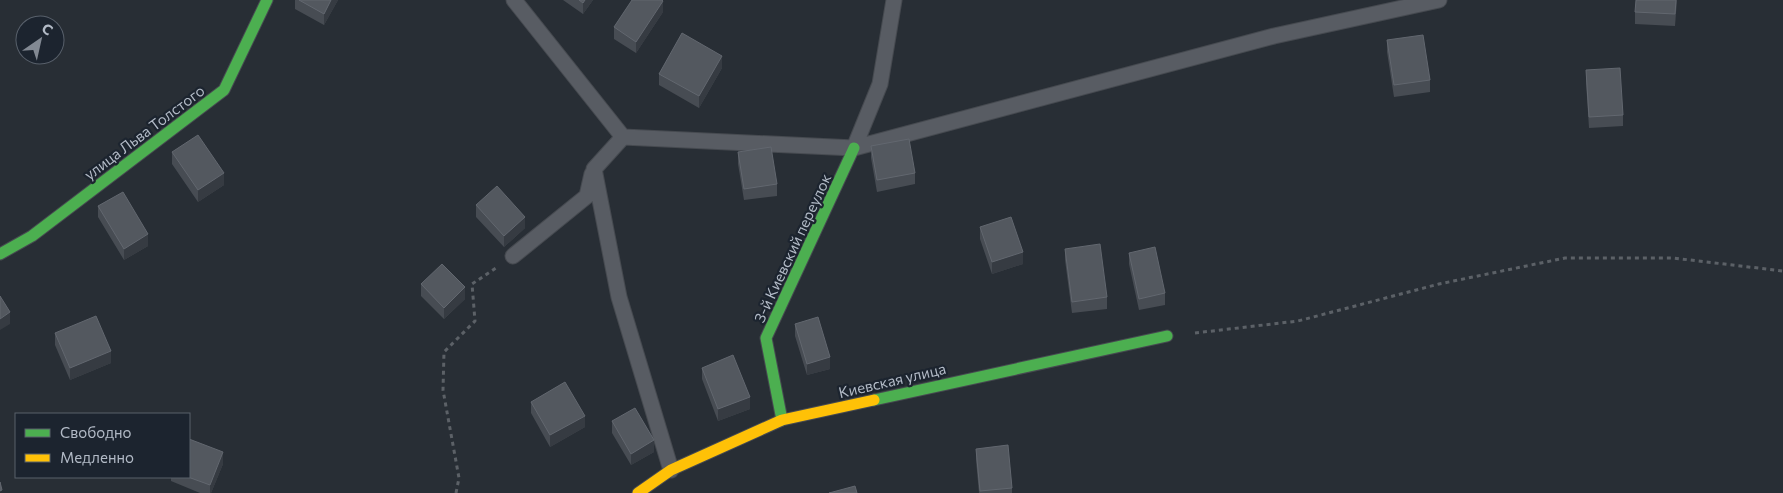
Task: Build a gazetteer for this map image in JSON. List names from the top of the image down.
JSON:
{
  "streets": {
    "street": ["улица Льва Толстого", "3-й Киевский переулок", "Киевская улица"]
  },
  "crossings": [
    ["3-й Киевский переулок", "Киевская улица"]
  ],
  "legend": ["Свободно", "Медленно"],
  "north": "top right"
}
